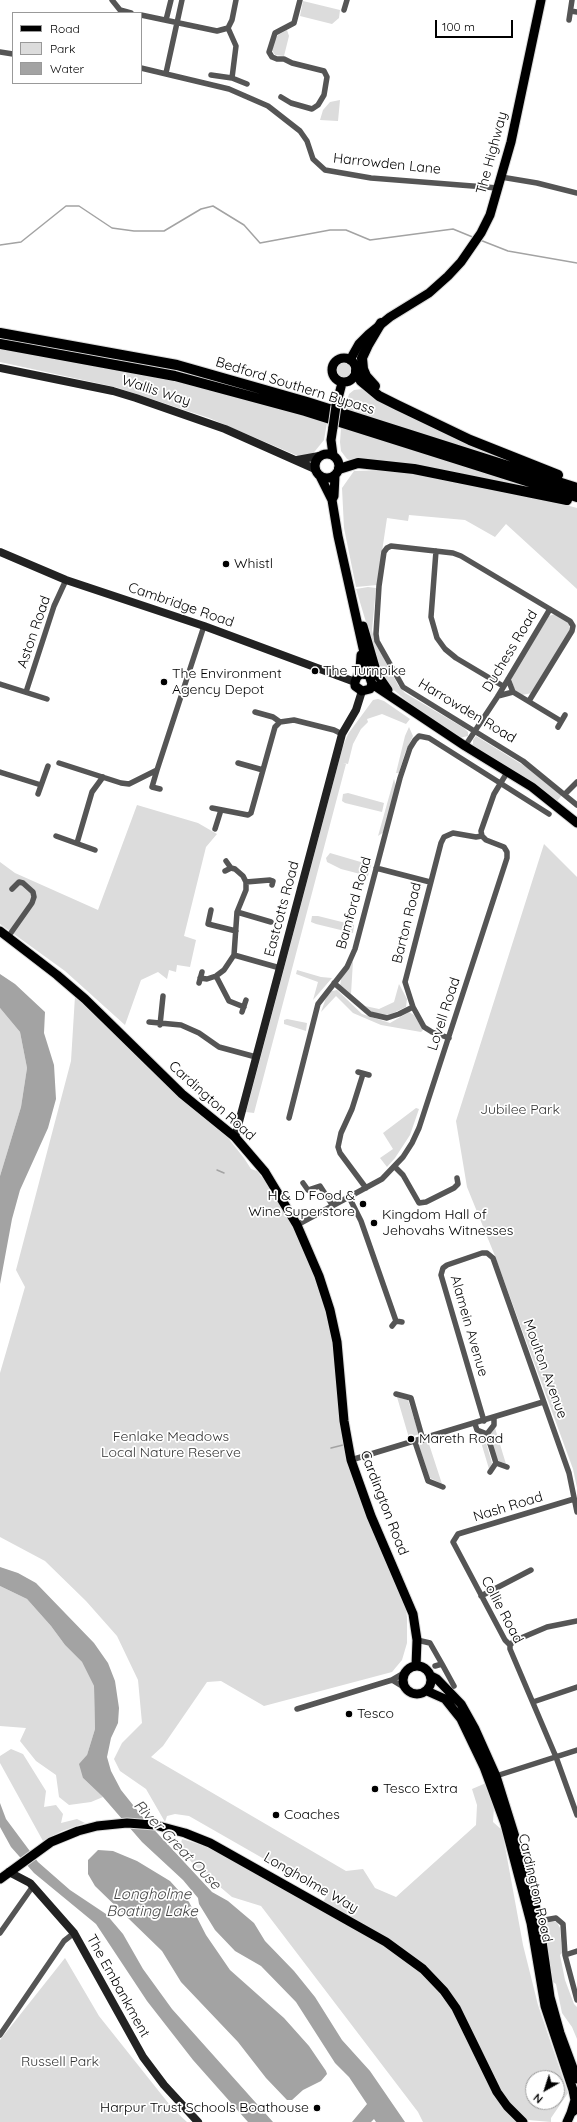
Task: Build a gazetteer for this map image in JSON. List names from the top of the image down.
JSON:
{
  "streets": {
    "highway": ["Bedford Southern Bypass"],
    "main road": [
      "The Highway",
      "Harrowden Road",
      "Cardington Road",
      "Longholme Way"
    ],
    "street": [
      "Harrowden Lane",
      "Wallis Way",
      "Cambridge Road",
      "Aston Road",
      "Duchess Road",
      "Bamford Road",
      "Eastcotts Road",
      "Barton Road",
      "Lovell Road",
      "Alamein Avenue",
      "Moulton Avenue",
      "Nash Road",
      "Collie Road",
      "The Embankment"
    ]
  },
  "crossings": [
    ["The Highway", "Harrowden Lane"],
    ["Cambridge Road", "Aston Road"],
    ["Cambridge Road", "Harrowden Road"],
    ["Cambridge Road", "Eastcotts Road"],
    ["Duchess Road", "Harrowden Road"],
    ["Harrowden Road", "Eastcotts Road"],
    ["Eastcotts Road", "Cardington Road"],
    ["Barton Road", "Lovell Road"],
    ["Lovell Road", "Cardington Road"],
    ["Alamein Avenue", "Moulton Avenue"],
    ["Moulton Avenue", "Nash Road"],
    ["Nash Road", "Collie Road"],
    ["Longholme Way", "The Embankment"]
  ],
  "water": ["River Great Ouse", "Longholme Boating Lake"],
  "parks": ["Jubilee Park", "Fenlake Meadows Local Nature Reserve", "Russell Park"],
  "places": [
    "Whistl",
    "The Turnpike",
    "The Environment Agency Depot",
    "H & D Food & Wine Superstore",
    "Kingdom Hall of Jehovahs Witnesses",
    "Mareth Road",
    "Tesco",
    "Tesco Extra",
    "Coaches",
    "Harpur Trust Schools Boathouse"
  ],
  "legend": ["Road", "Park", "Water"],
  "scale_bar": "100 m",
  "north": "bottom left"
}
